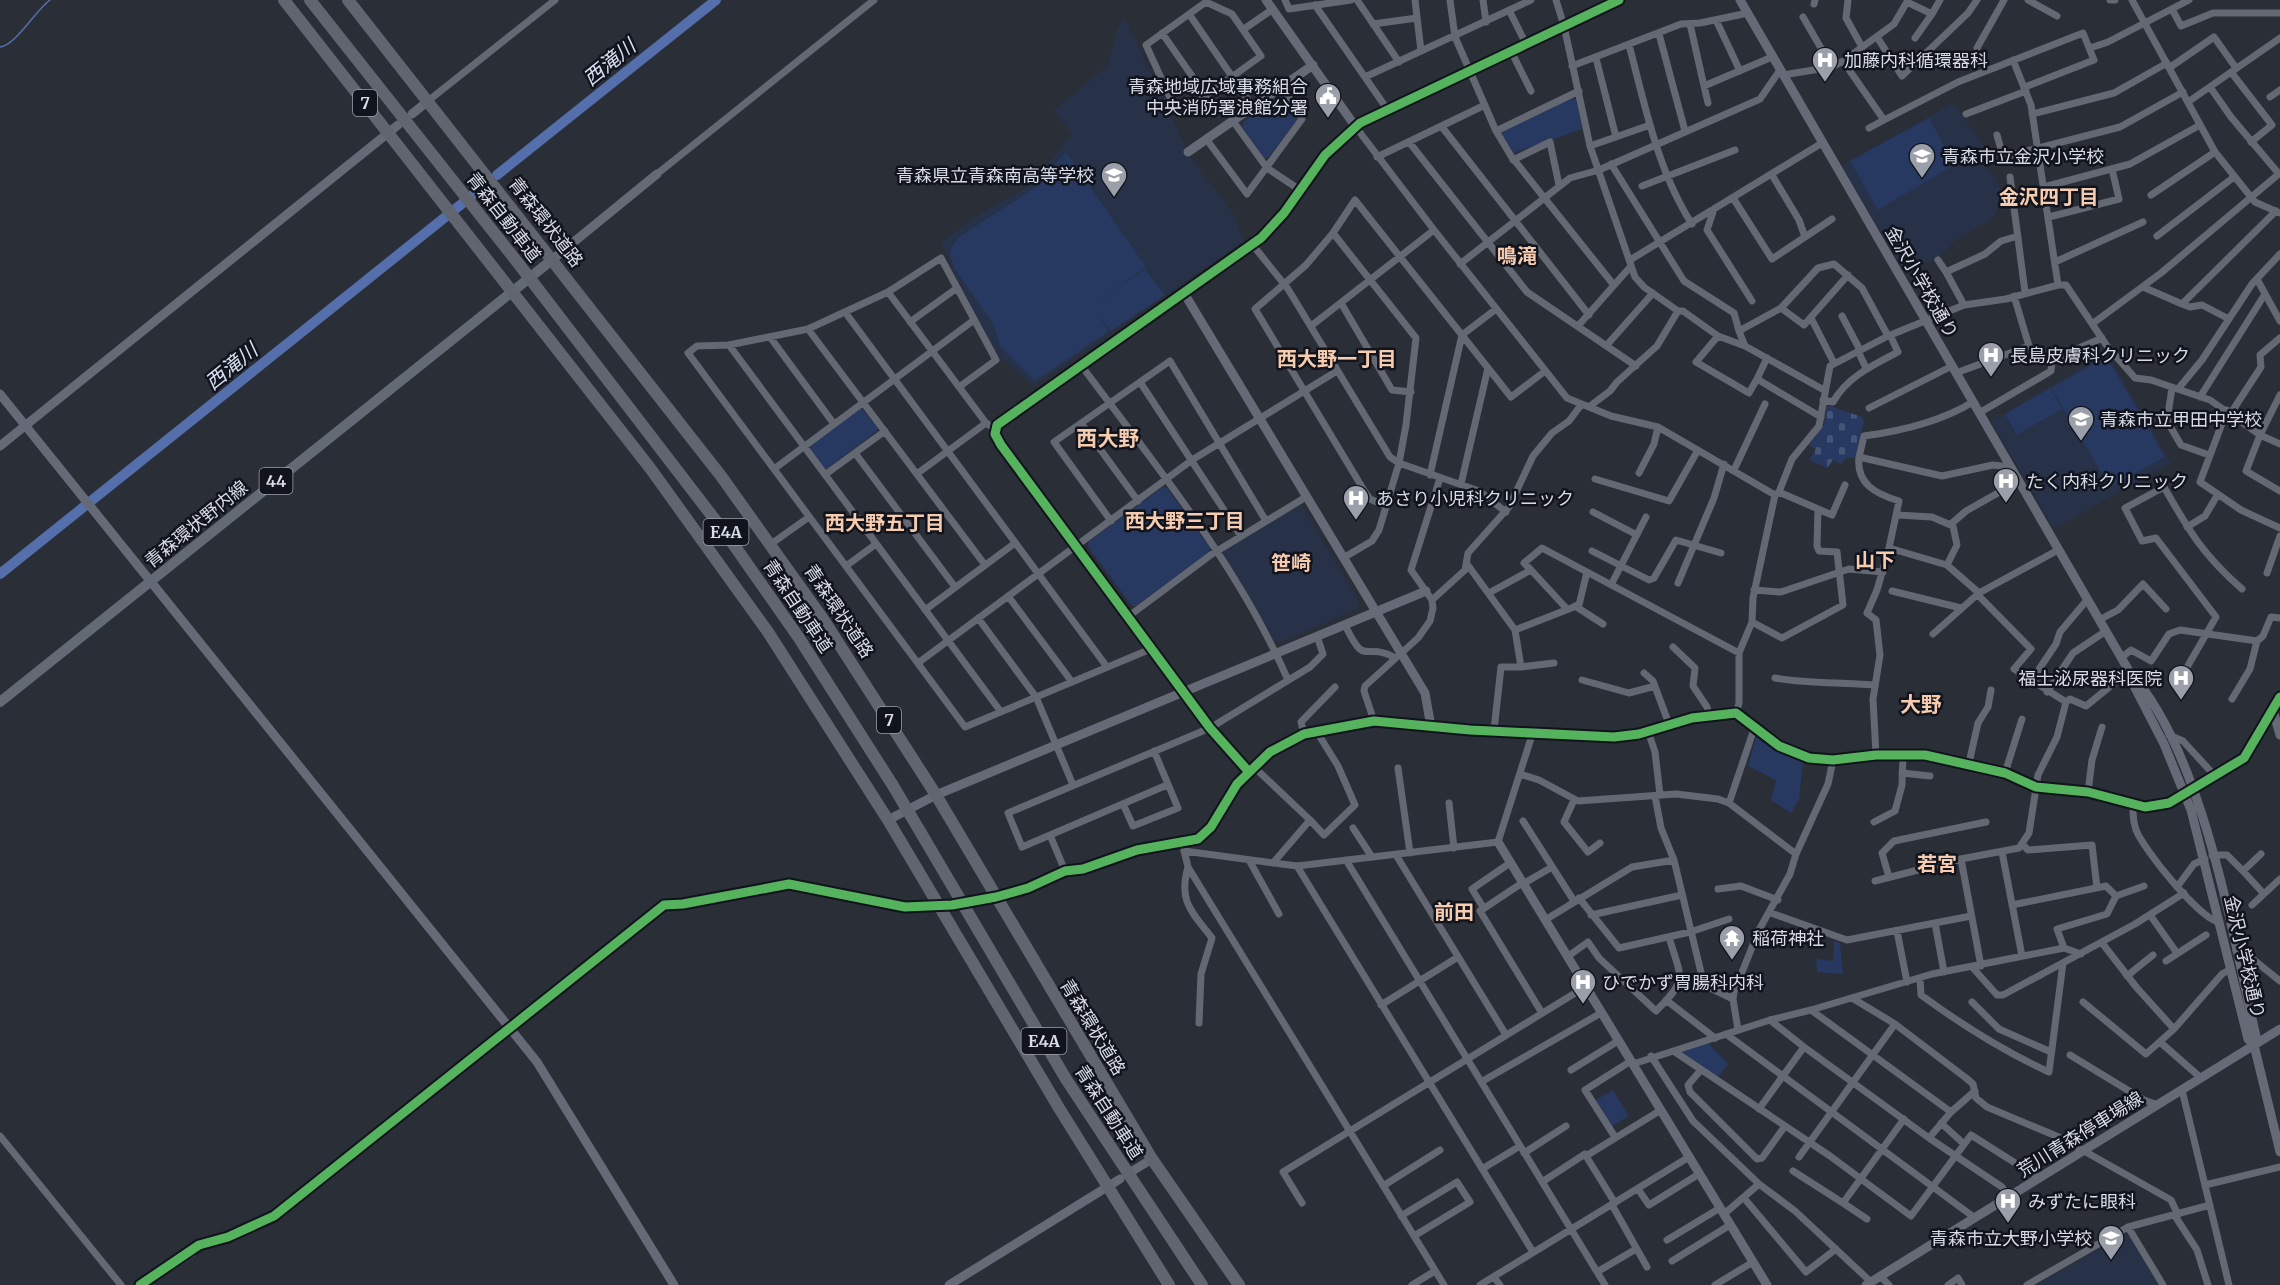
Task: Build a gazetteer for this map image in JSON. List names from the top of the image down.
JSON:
{
  "streets": {
    "highway": [
      "7",
      "青森自動車道",
      "青森環状道路",
      "E4A"
    ],
    "main road": ["44", "青森環状野内線"],
    "street": ["金沢小学校通り", "荒川青森停車場線"]
  },
  "crossings": [
    ["7", "青森環状野内線"],
    ["青森環状道路", "青森環状野内線"],
    ["金沢小学校通り", "荒川青森停車場線"]
  ],
  "districts": [
    "金沢四丁目",
    "鳴滝",
    "西大野一丁目",
    "西大野",
    "西大野三丁目",
    "西大野五丁目",
    "山下",
    "笹崎",
    "大野",
    "若宮",
    "前田"
  ],
  "water": ["西滝川"],
  "places": {
    "hospital": [
      "加藤内科循環器科",
      "長島皮膚科クリニック",
      "たく内科クリニック",
      "あさり小児科クリニック",
      "福士泌尿器科医院",
      "ひでかず胃腸科内科",
      "みずたに眼科"
    ],
    "public building": ["青森地域広域事務組合 中央消防署浪館分署"],
    "school or university": [
      "青森市立金沢小学校",
      "青森県立青森南高等学校",
      "青森市立甲田中学校",
      "青森市立大野小学校"
    ],
    "temple": ["稲荷神社"]
  }
}
